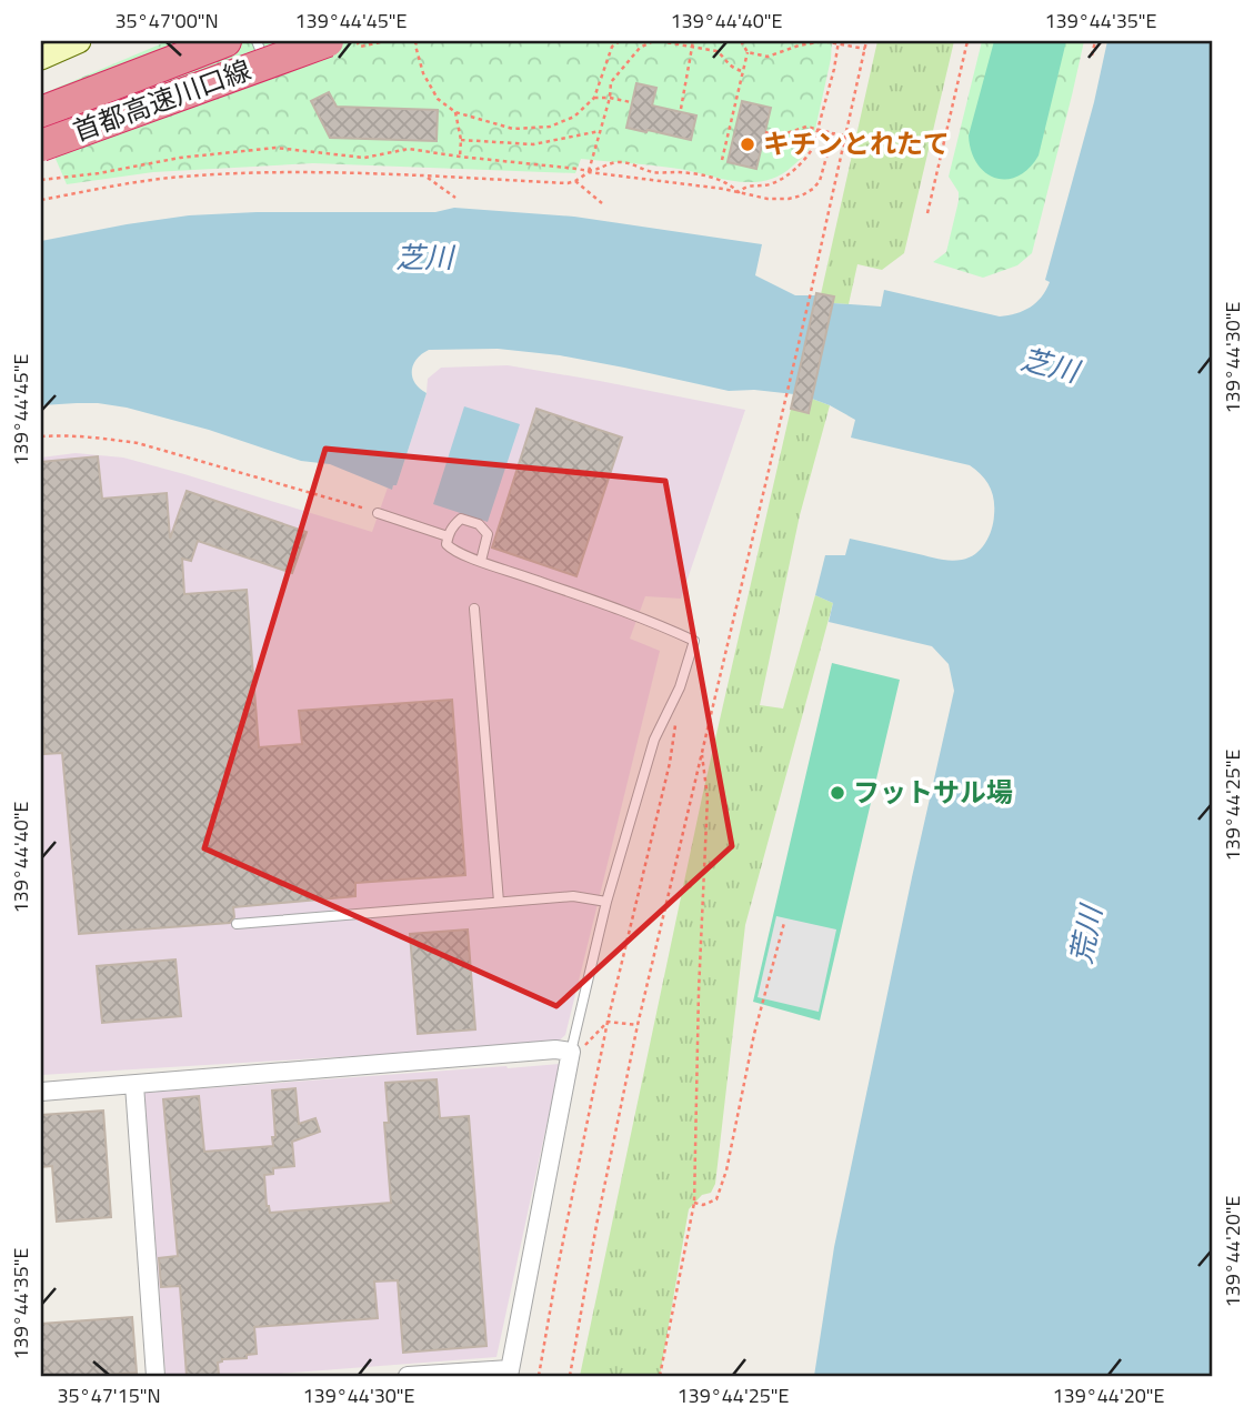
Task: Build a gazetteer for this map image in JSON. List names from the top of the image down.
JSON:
{
  "streets": {
    "highway": ["首都高速川口線"]
  },
  "water": ["芝川", "荒川"],
  "places": ["キチンとれたて", "フットサル場"],
  "coordinates": [
    "35°47'00\"N",
    "139°44'45\"E",
    "139°44'40\"E",
    "139°44'35\"E",
    "139°44'30\"E",
    "139°44'25\"E",
    "139°44'20\"E",
    "35°47'15\"N"
  ]
}
